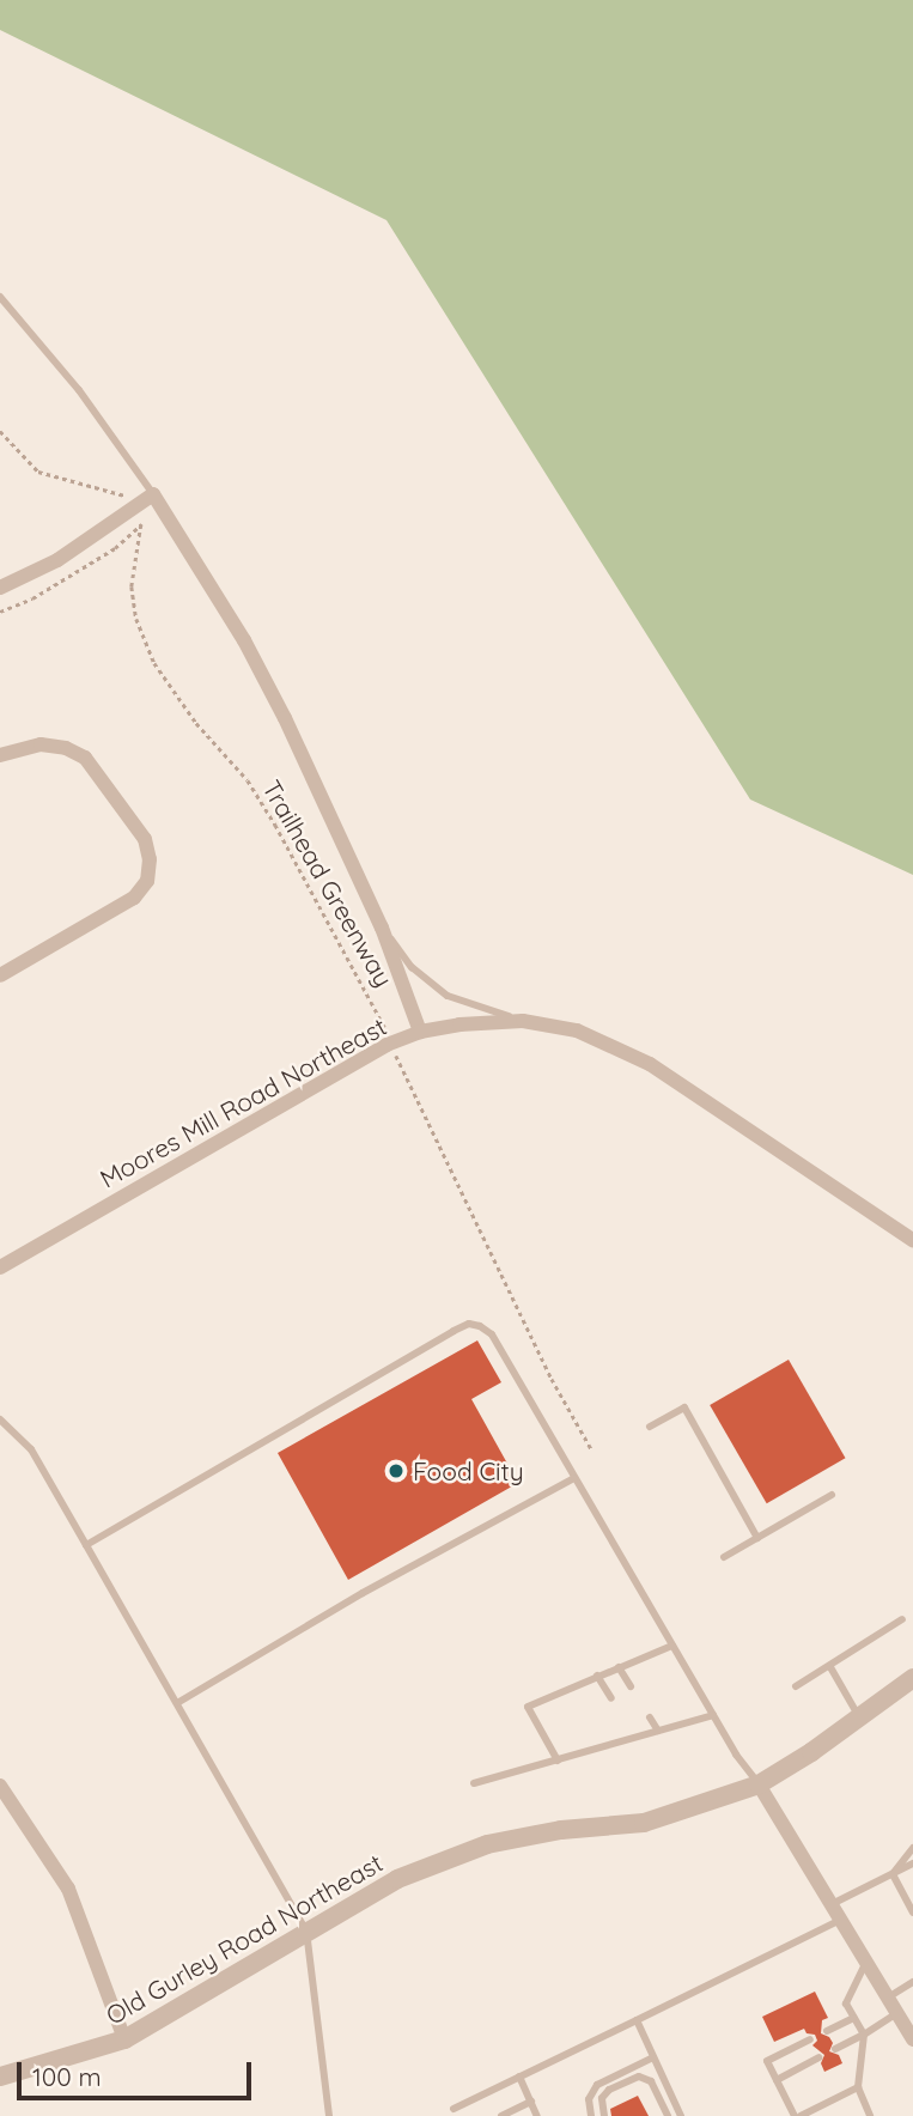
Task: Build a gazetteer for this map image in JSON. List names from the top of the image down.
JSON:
{
  "streets": {
    "street": ["Moores Mill Road Northeast", "Old Gurley Road Northeast"],
    "path": ["Trailhead Greenway"]
  },
  "crossings": [
    ["Trailhead Greenway", "Moores Mill Road Northeast"]
  ],
  "places": ["Food City"],
  "scale_bar": "100 m"
}
